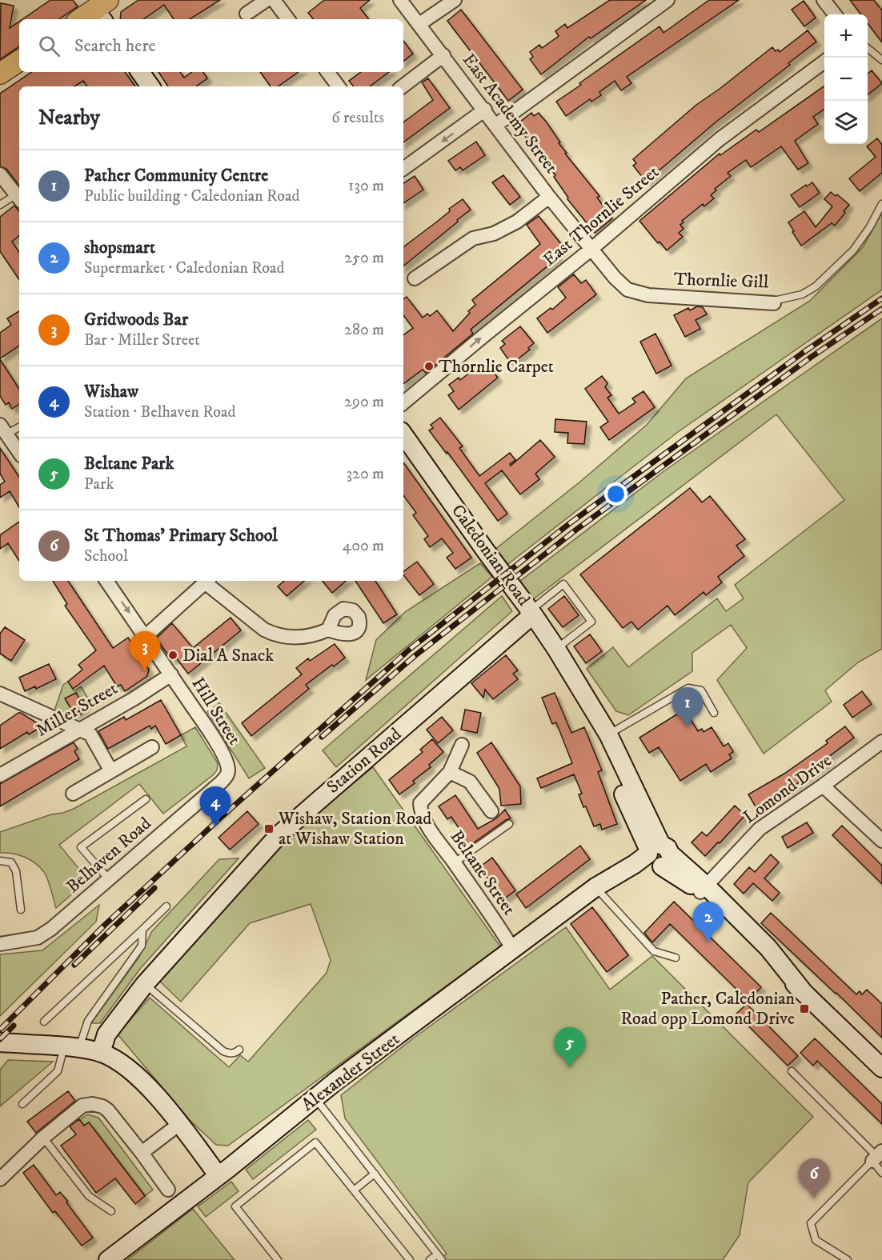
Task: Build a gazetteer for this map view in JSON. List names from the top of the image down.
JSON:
{
  "streets": {
    "street": [
      "East Academy Street",
      "East Thornlie Street",
      "Thornlie Gill",
      "Caledonian Road",
      "Miller Street",
      "Hill Street",
      "Station Road",
      "Lomond Drive",
      "Belhaven Road",
      "Beltane Street",
      "Alexander Street"
    ]
  },
  "crossings": [
    ["East Academy Street", "East Thornlie Street"],
    ["East Academy Street", "Thornlie Gill"],
    ["East Thornlie Street", "Thornlie Gill"],
    ["Caledonian Road", "Station Road"],
    ["Caledonian Road", "Lomond Drive"],
    ["Caledonian Road", "Alexander Street"],
    ["Miller Street", "Hill Street"],
    ["Hill Street", "Belhaven Road"],
    ["Beltane Street", "Alexander Street"]
  ],
  "places": {
    "other": ["Thornlie Carpet", "Dial A Snack"],
    "transit": ["Wishaw, Station Road at Wishaw Station", "Pather, Caledonian Road opp Lomond Drive"]
  },
  "page": {
    "map_buttons": ["+", "−"],
    "search": "Search here",
    "heading": ["Nearby", "6 results"],
    "list": [
      {
        "mark": "1",
        "name": "Pather Community Centre",
        "note": "Public building · Caledonian Road",
        "value": "130 m"
      },
      {
        "mark": "2",
        "name": "shopsmart",
        "note": "Supermarket · Caledonian Road",
        "value": "250 m"
      },
      {
        "mark": "3",
        "name": "Gridwoods Bar",
        "note": "Bar · Miller Street",
        "value": "280 m"
      },
      {
        "mark": "4",
        "name": "Wishaw",
        "note": "Station · Belhaven Road",
        "value": "290 m"
      },
      {
        "mark": "5",
        "name": "Beltane Park",
        "note": "Park",
        "value": "320 m"
      },
      {
        "mark": "6",
        "name": "St Thomas' Primary School",
        "note": "School",
        "value": "400 m"
      }
    ],
    "pins": [
      "3",
      "1",
      "4",
      "2",
      "5",
      "6"
    ]
  }
}
